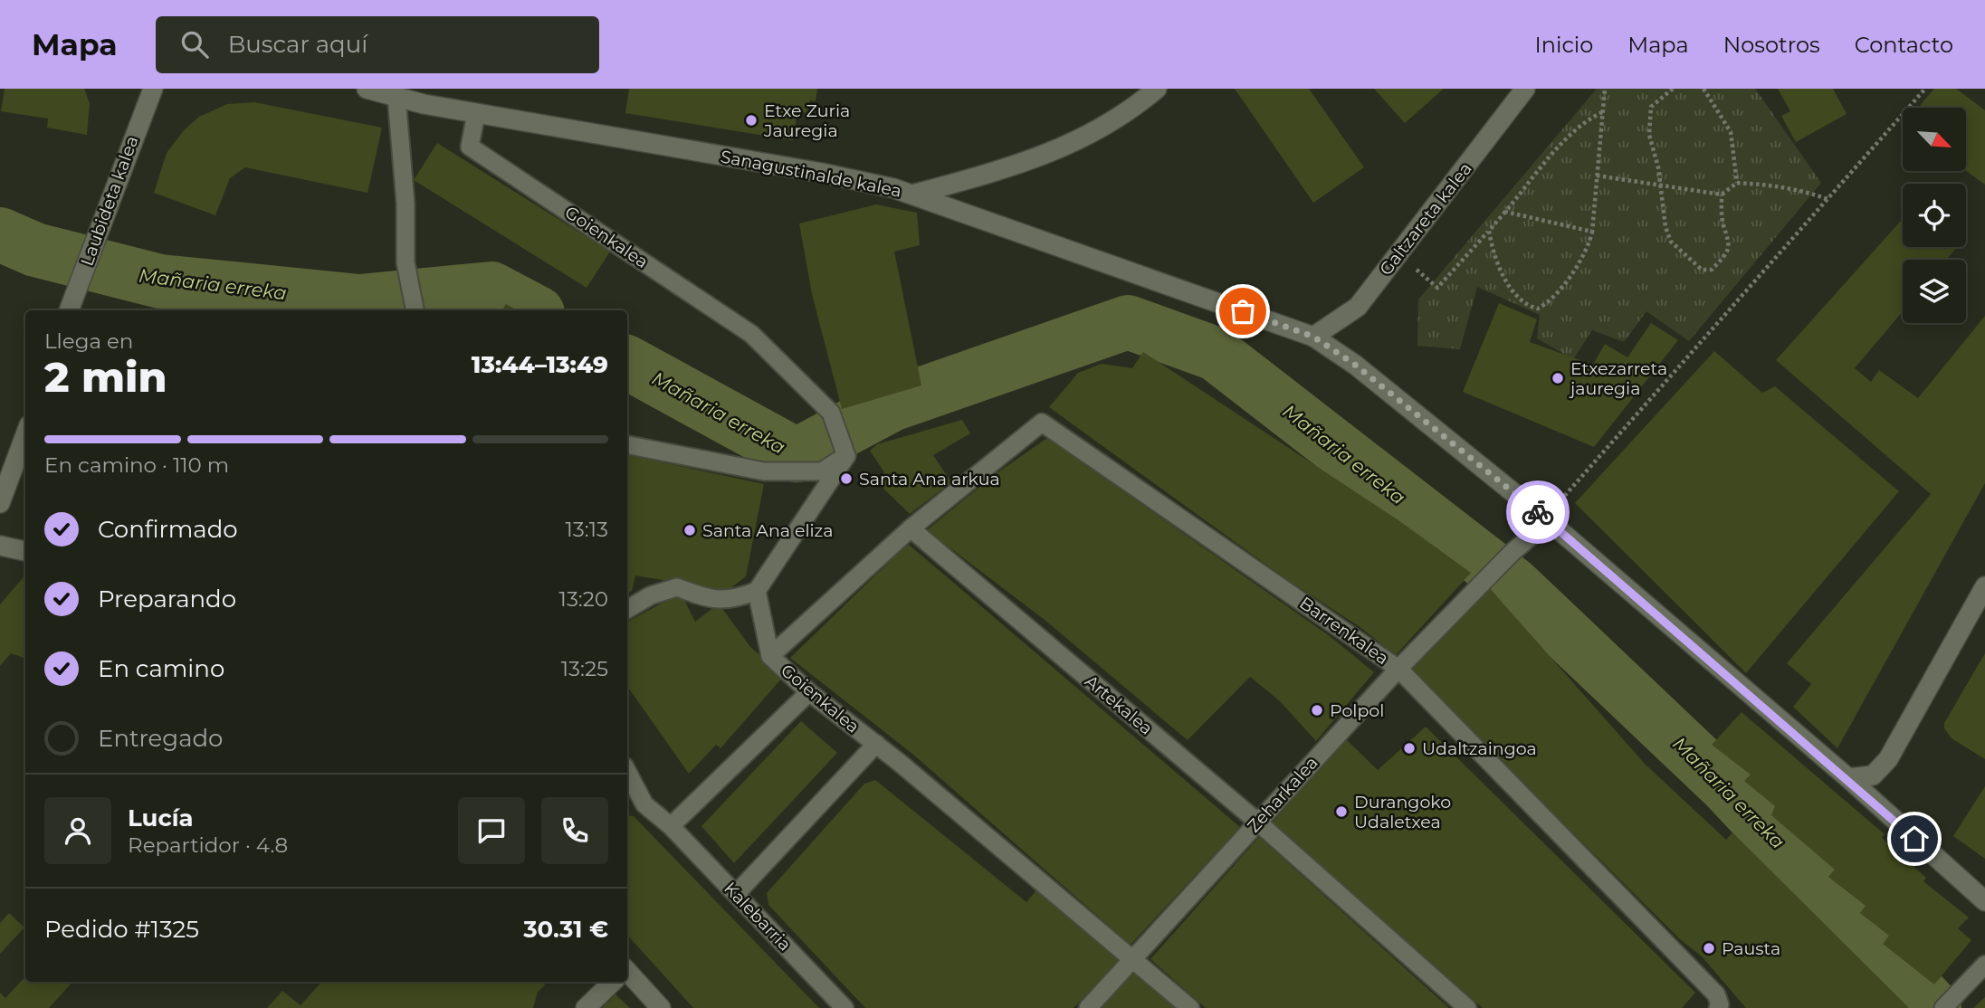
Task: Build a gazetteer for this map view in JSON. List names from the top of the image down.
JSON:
{
  "streets": {
    "street": [
      "Sanagustinalde kalea",
      "Laubideta kalea",
      "Galtzareta kalea",
      "Goienkalea",
      "Barrenkalea",
      "Artekalea",
      "Zeharkalea",
      "Kalebarria"
    ]
  },
  "crossings": [
    ["Sanagustinalde kalea", "Galtzareta kalea"],
    ["Sanagustinalde kalea", "Goienkalea"],
    ["Sanagustinalde kalea", "Zeharkalea"],
    ["Goienkalea", "Zeharkalea"],
    ["Barrenkalea", "Artekalea"],
    ["Barrenkalea", "Zeharkalea"],
    ["Artekalea", "Zeharkalea"]
  ],
  "water": ["Mañaria erreka"],
  "places": [
    "Etxe Zuria Jauregia",
    "Etxezarreta jauregia",
    "Santa Ana arkua",
    "Santa Ana eliza",
    "Polpol",
    "Udaltzaingoa",
    "Durangoko Udaletxea",
    "Pausta"
  ],
  "north": "bottom right",
  "page": {
    "header": "Mapa",
    "search": "Buscar aquí",
    "nav": [
      "Inicio",
      "Mapa",
      "Nosotros",
      "Contacto"
    ],
    "heading": ["2 min", "Llega en", "13:44–13:49"],
    "panel": [
      "Lucía",
      "Repartidor · 4.8",
      "Pedido #1325",
      "30.31 €"
    ],
    "bar": "En camino · 110 m",
    "list": [
      ["Confirmado", "13:13"],
      ["Preparando", "13:20"],
      ["En camino", "13:25"],
      "Entregado"
    ]
  }
}
